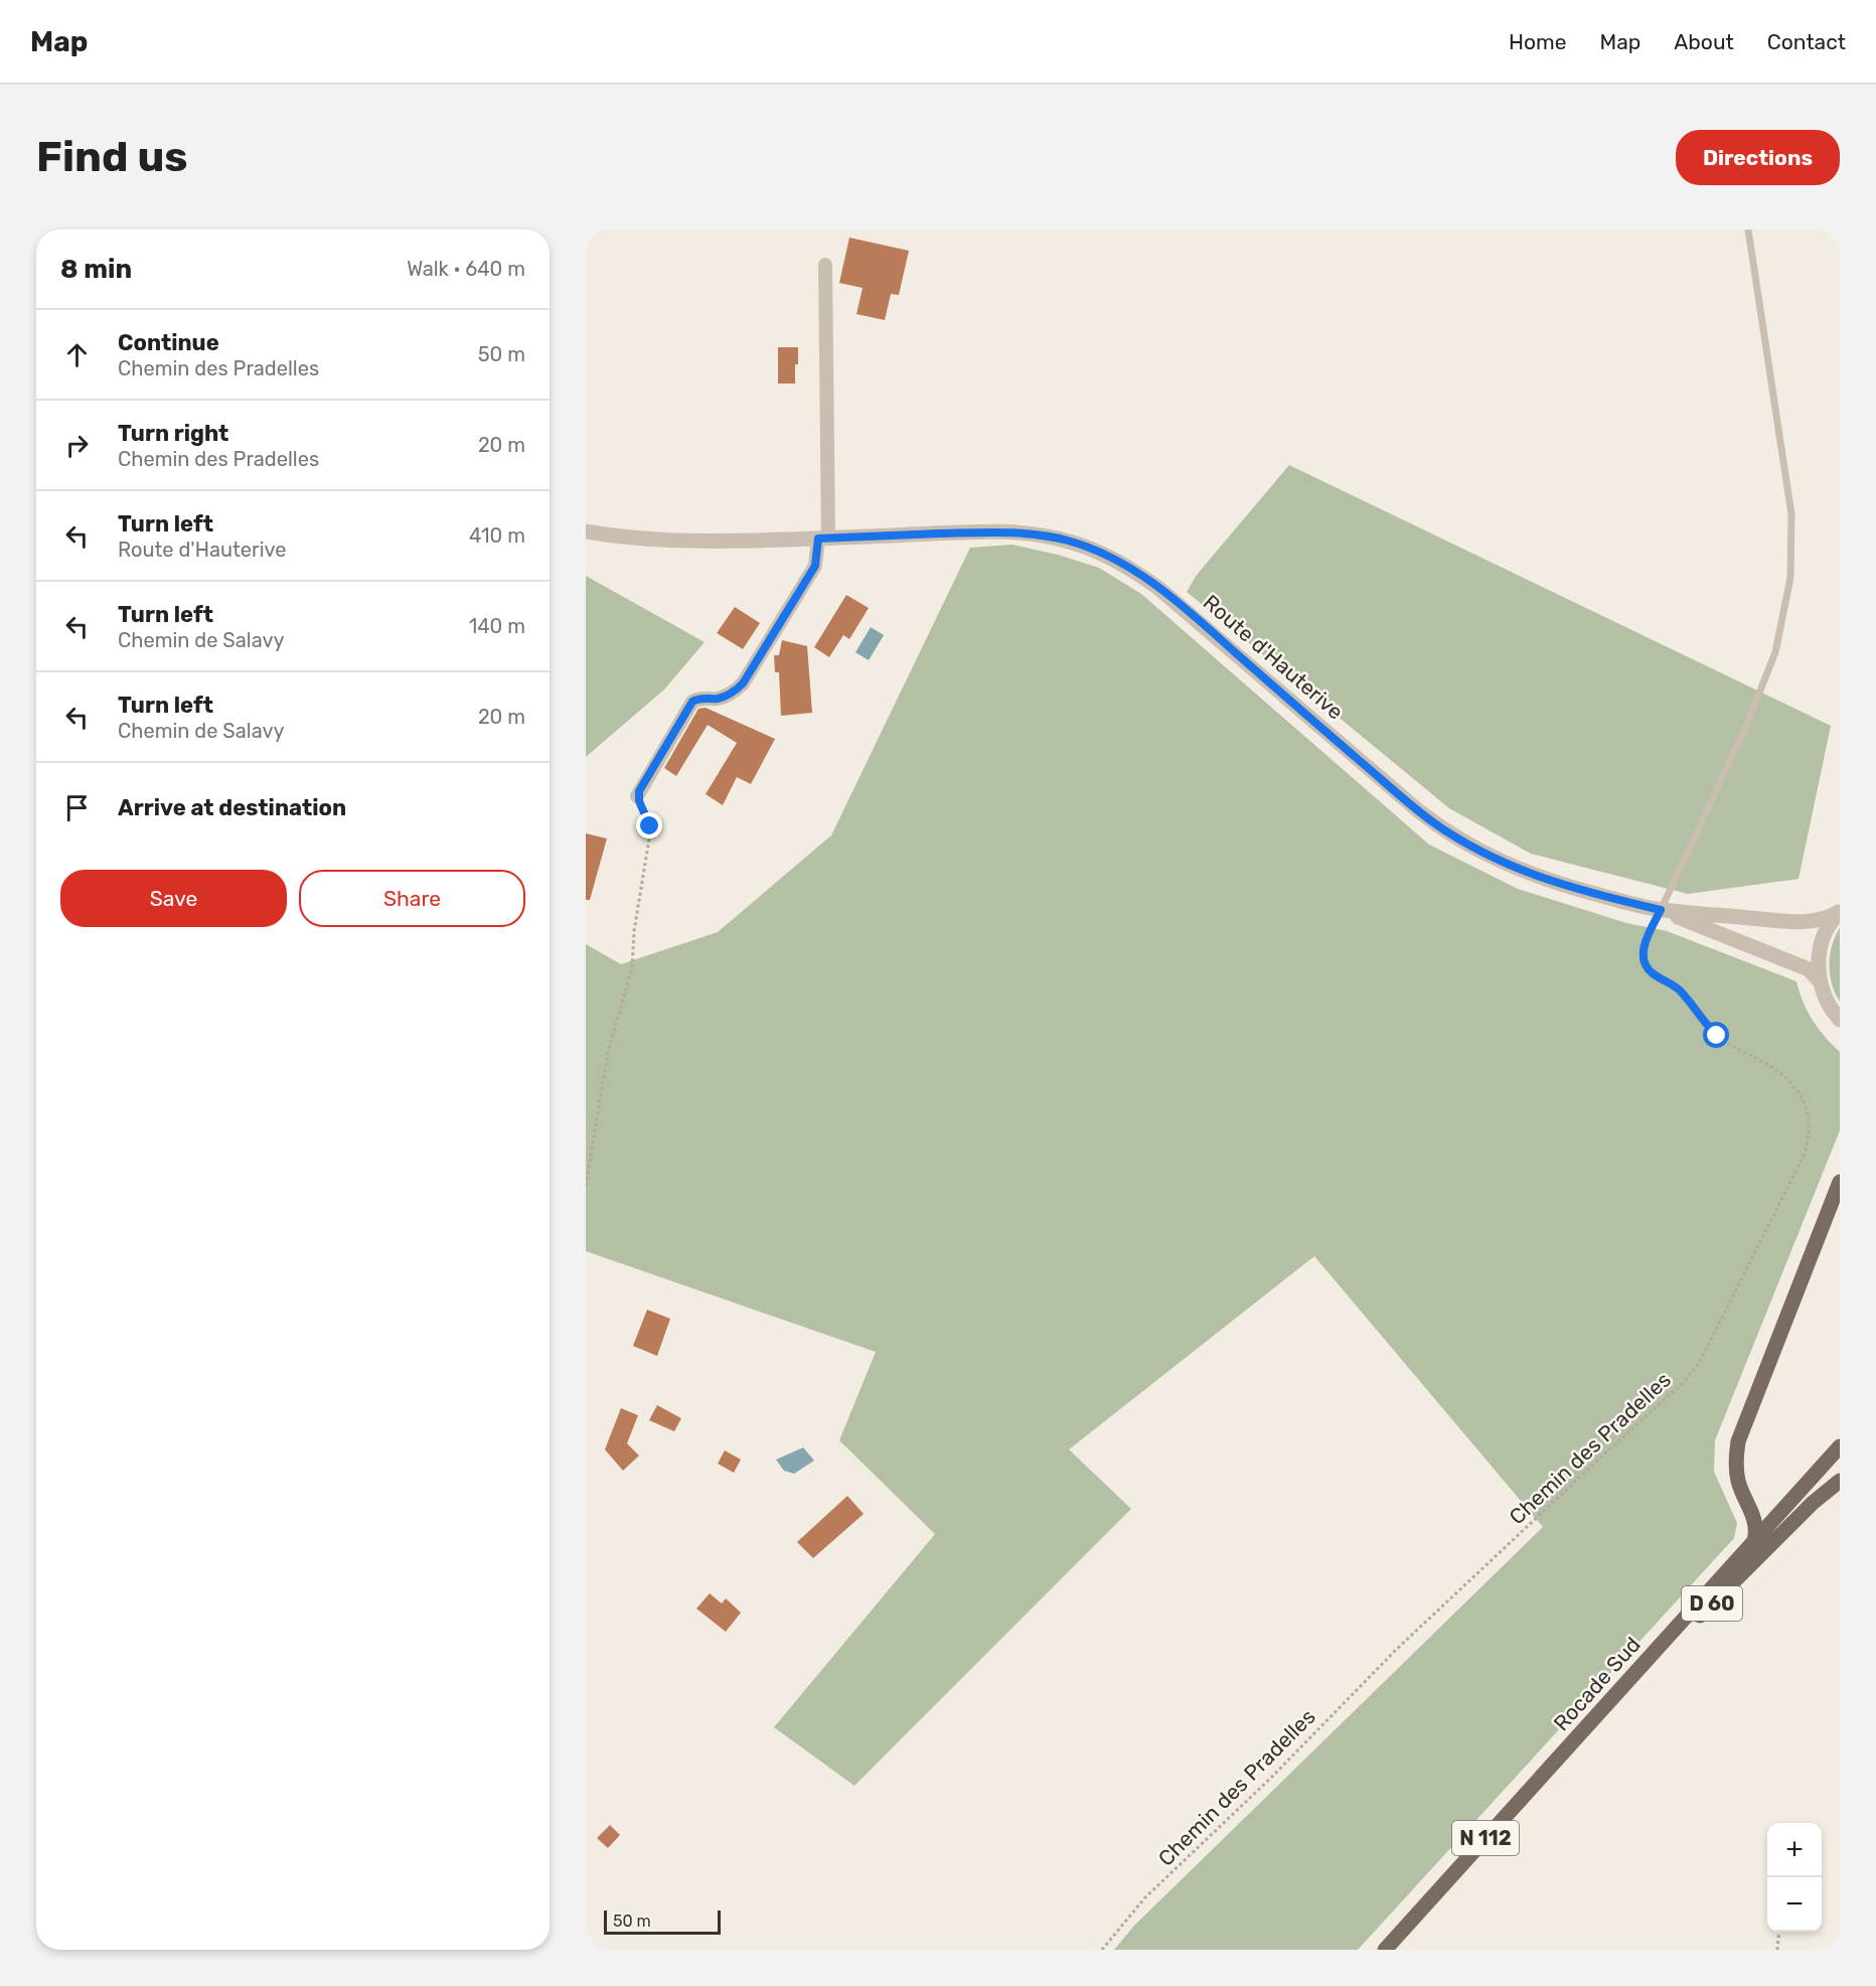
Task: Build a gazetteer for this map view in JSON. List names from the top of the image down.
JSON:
{
  "streets": {
    "main road": ["D 60", "Rocade Sud", "N 112"],
    "street": ["Route d'Hauterive"],
    "path": ["Chemin des Pradelles"]
  },
  "crossings": [
    ["Route d'Hauterive", "Chemin des Pradelles"],
    ["D 60", "Rocade Sud"]
  ],
  "scale_bar": "50 m",
  "page": {
    "header": "Map",
    "nav": [
      "Home",
      "Map",
      "About",
      "Contact"
    ],
    "buttons": [
      "Directions",
      ["Save", "Share"]
    ],
    "title": "Find us",
    "heading": ["8 min", "Walk · 640 m"],
    "list": [
      ["Continue", "Chemin des Pradelles", "50 m"],
      ["Turn right", "Chemin des Pradelles", "20 m"],
      ["Turn left", "Route d'Hauterive", "410 m"],
      ["Turn left", "Chemin de Salavy", "140 m"],
      ["Turn left", "Chemin de Salavy", "20 m"],
      "Arrive at destination"
    ],
    "map_buttons": ["+", "−"],
    "scale": "50 m"
  }
}
